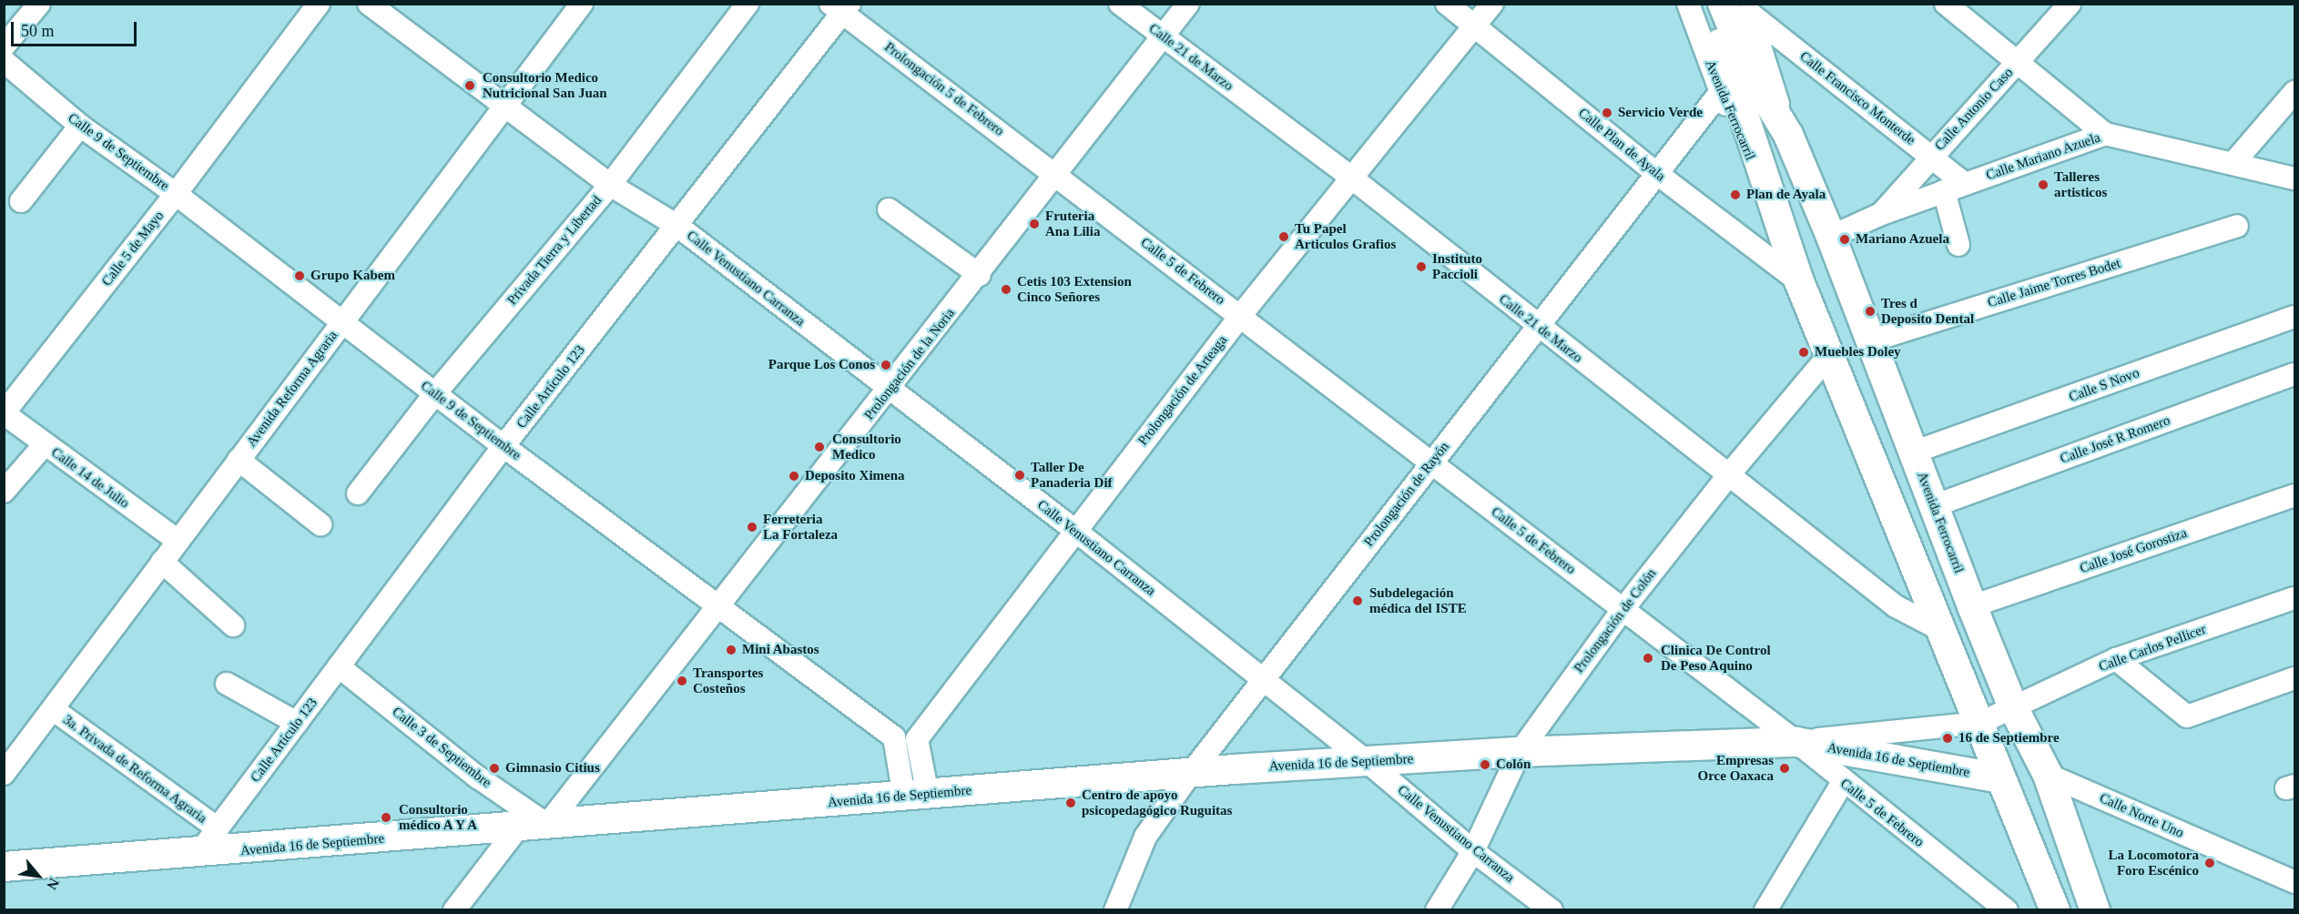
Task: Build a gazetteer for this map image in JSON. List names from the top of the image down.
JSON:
{
  "streets": {
    "main road": ["Avenida Ferrocarril", "Avenida 16 de Septiembre"],
    "street": [
      "Calle 21 de Marzo",
      "Prolongación 5 de Febrero",
      "Calle Francisco Monterde",
      "Calle Antonio Caso",
      "Calle Plan de Ayala",
      "Calle 9 de Septiembre",
      "Calle Mariano Azuela",
      "Calle 5 de Mayo",
      "Privada Tierra y Libertad",
      "Calle 5 de Febrero",
      "Calle Venustiano Carranza",
      "Calle Jaime Torres Bodet",
      "Prolongación de la Noria",
      "Calle S Novo",
      "Calle Artículo 123",
      "Avenida Reforma Agraria",
      "Prolongación de Arteaga",
      "Calle José R Romero",
      "Calle 14 de Julio",
      "Prolongación de Rayón",
      "Calle José Gorostiza",
      "Prolongación de Colón",
      "Calle Carlos Pellicer",
      "Calle 3 de Septiembre",
      "3a. Privada de Reforma Agraria",
      "Calle Norte Uno"
    ]
  },
  "crossings": [
    ["Calle 21 de Marzo", "Avenida Ferrocarril"],
    ["Calle 21 de Marzo", "Prolongación de la Noria"],
    ["Calle 21 de Marzo", "Prolongación de Arteaga"],
    ["Calle 21 de Marzo", "Prolongación de Rayón"],
    ["Calle 21 de Marzo", "Prolongación de Colón"],
    ["Prolongación 5 de Febrero", "Calle 5 de Febrero"],
    ["Prolongación 5 de Febrero", "Prolongación de la Noria"],
    ["Prolongación 5 de Febrero", "Calle Artículo 123"],
    ["Calle Francisco Monterde", "Calle Antonio Caso"],
    ["Calle Francisco Monterde", "Avenida Ferrocarril"],
    ["Calle Francisco Monterde", "Calle Mariano Azuela"],
    ["Calle Antonio Caso", "Calle Mariano Azuela"],
    ["Avenida Ferrocarril", "Calle Plan de Ayala"],
    ["Avenida Ferrocarril", "Calle Mariano Azuela"],
    ["Avenida Ferrocarril", "Calle Jaime Torres Bodet"],
    ["Avenida Ferrocarril", "Calle S Novo"],
    ["Avenida Ferrocarril", "Calle José R Romero"],
    ["Avenida Ferrocarril", "Prolongación de Rayón"],
    ["Avenida Ferrocarril", "Calle José Gorostiza"],
    ["Avenida Ferrocarril", "Prolongación de Colón"],
    ["Avenida Ferrocarril", "Calle Carlos Pellicer"],
    ["Avenida Ferrocarril", "Avenida 16 de Septiembre"],
    ["Avenida Ferrocarril", "Calle Norte Uno"],
    ["Calle Plan de Ayala", "Prolongación de Arteaga"],
    ["Calle Plan de Ayala", "Prolongación de Rayón"],
    ["Calle 9 de Septiembre", "Calle 5 de Mayo"],
    ["Calle 9 de Septiembre", "Privada Tierra y Libertad"],
    ["Calle 9 de Septiembre", "Prolongación de la Noria"],
    ["Calle 9 de Septiembre", "Calle Artículo 123"],
    ["Calle 9 de Septiembre", "Avenida Reforma Agraria"],
    ["Calle 9 de Septiembre", "Prolongación de Arteaga"],
    ["Calle 9 de Septiembre", "Avenida 16 de Septiembre"],
    ["Calle 5 de Mayo", "Calle 14 de Julio"],
    ["Privada Tierra y Libertad", "Calle Venustiano Carranza"],
    ["Calle 5 de Febrero", "Prolongación de la Noria"],
    ["Calle 5 de Febrero", "Prolongación de Arteaga"],
    ["Calle 5 de Febrero", "Prolongación de Rayón"],
    ["Calle 5 de Febrero", "Prolongación de Colón"],
    ["Calle 5 de Febrero", "Avenida 16 de Septiembre"],
    ["Calle Venustiano Carranza", "Prolongación de la Noria"],
    ["Calle Venustiano Carranza", "Calle Artículo 123"],
    ["Calle Venustiano Carranza", "Avenida Reforma Agraria"],
    ["Calle Venustiano Carranza", "Prolongación de Arteaga"],
    ["Calle Venustiano Carranza", "Prolongación de Rayón"],
    ["Calle Venustiano Carranza", "Prolongación de Colón"],
    ["Calle Venustiano Carranza", "Avenida 16 de Septiembre"],
    ["Prolongación de la Noria", "Calle 3 de Septiembre"],
    ["Prolongación de la Noria", "Avenida 16 de Septiembre"],
    ["Calle Artículo 123", "Calle 3 de Septiembre"],
    ["Calle Artículo 123", "Avenida 16 de Septiembre"],
    ["Calle Artículo 123", "3a. Privada de Reforma Agraria"],
    ["Avenida Reforma Agraria", "Calle 14 de Julio"],
    ["Avenida Reforma Agraria", "3a. Privada de Reforma Agraria"],
    ["Prolongación de Arteaga", "Avenida 16 de Septiembre"],
    ["Prolongación de Rayón", "Avenida 16 de Septiembre"],
    ["Prolongación de Colón", "Avenida 16 de Septiembre"],
    ["Calle Carlos Pellicer", "Avenida 16 de Septiembre"],
    ["Calle 3 de Septiembre", "Avenida 16 de Septiembre"]
  ],
  "places": [
    "Consultorio Medico Nutricional San Juan",
    "Servicio Verde",
    "Talleres artisticos",
    "Plan de Ayala",
    "Fruteria Ana Lilia",
    "Tu Papel Articulos Grafios",
    "Mariano Azuela",
    "Instituto Paccioli",
    "Grupo Kabem",
    "Cetis 103 Extension Cinco Señores",
    "Tres d Deposito Dental",
    "Muebles Doley",
    "Parque Los Conos",
    "Consultorio Medico",
    "Taller De Panaderia Dif",
    "Deposito Ximena",
    "Ferreteria La Fortaleza",
    "Subdelegación médica del ISTE",
    "Mini Abastos",
    "Clinica De Control De Peso Aquino",
    "Transportes Costeños",
    "16 de Septiembre",
    "Colón",
    "Gimnasio Citius",
    "Empresas Orce Oaxaca",
    "Centro de apoyo psicopedagógico Ruguitas",
    "Consultorio médico A Y A",
    "La Locomotora Foro Escénico"
  ],
  "scale_bar": "50 m",
  "north": "bottom right"
}
